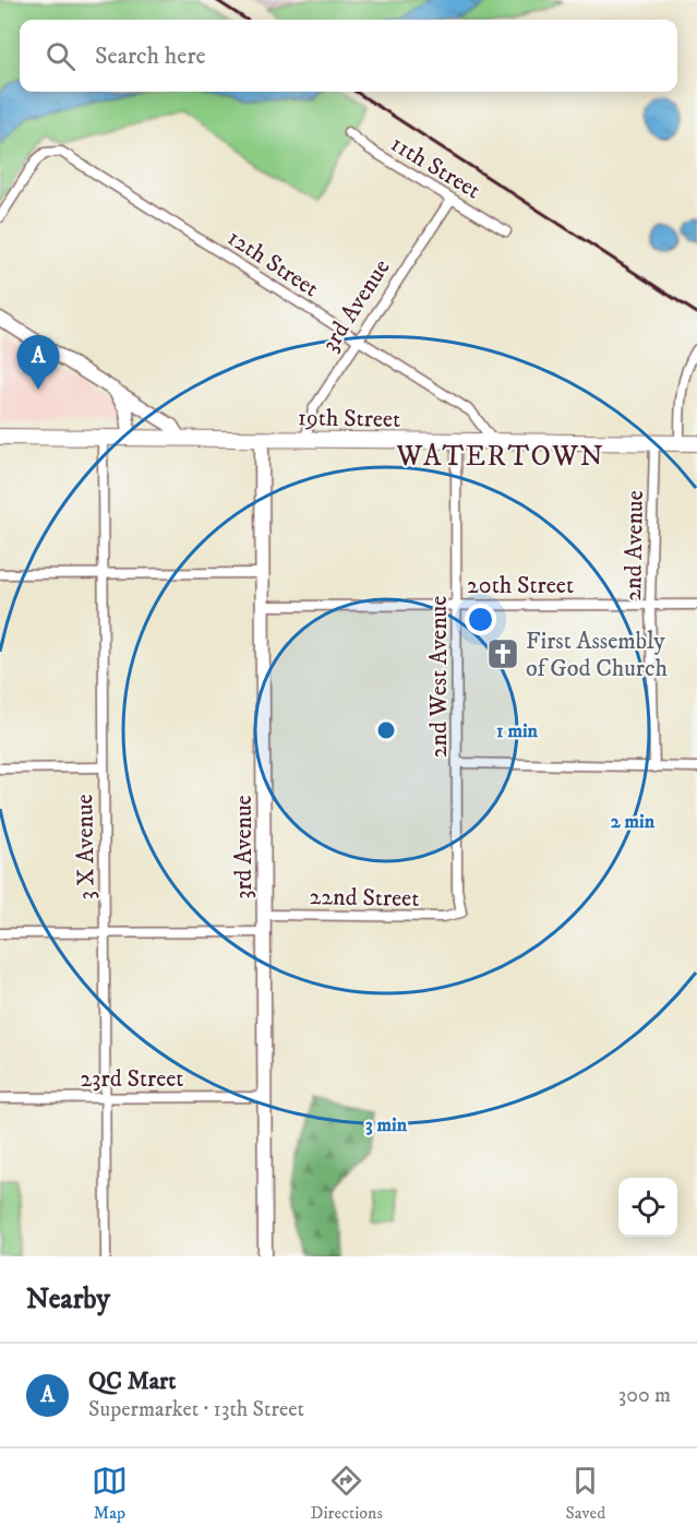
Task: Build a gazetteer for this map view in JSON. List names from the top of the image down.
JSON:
{
  "streets": {
    "main road": ["19th Street"],
    "street": [
      "11th Street",
      "12th Street",
      "3rd Avenue",
      "2nd Avenue",
      "20th Street",
      "2nd West Avenue",
      "3 X Avenue",
      "22nd Street",
      "23rd Street"
    ]
  },
  "crossings": [
    ["11th Street", "3rd Avenue"],
    ["12th Street", "3rd Avenue"],
    ["12th Street", "19th Street"],
    ["3rd Avenue", "19th Street"],
    ["3rd Avenue", "20th Street"],
    ["3rd Avenue", "22nd Street"],
    ["3rd Avenue", "23rd Street"],
    ["19th Street", "2nd Avenue"],
    ["19th Street", "2nd West Avenue"],
    ["19th Street", "3 X Avenue"],
    ["2nd Avenue", "20th Street"],
    ["20th Street", "2nd West Avenue"],
    ["2nd West Avenue", "22nd Street"],
    ["3 X Avenue", "23rd Street"]
  ],
  "districts": ["WATERTOWN"],
  "places": {
    "church": ["First Assembly of God Church"]
  },
  "page": {
    "search": "Search here",
    "pins": "A",
    "heading": "Nearby",
    "list": [
      {
        "mark": "A",
        "name": "QC Mart",
        "note": "Supermarket · 13th Street",
        "value": "300 m"
      }
    ],
    "nav": ["Map", "Directions", "Saved"]
  },
  "rings": ["1 min", "2 min", "3 min"]
}
